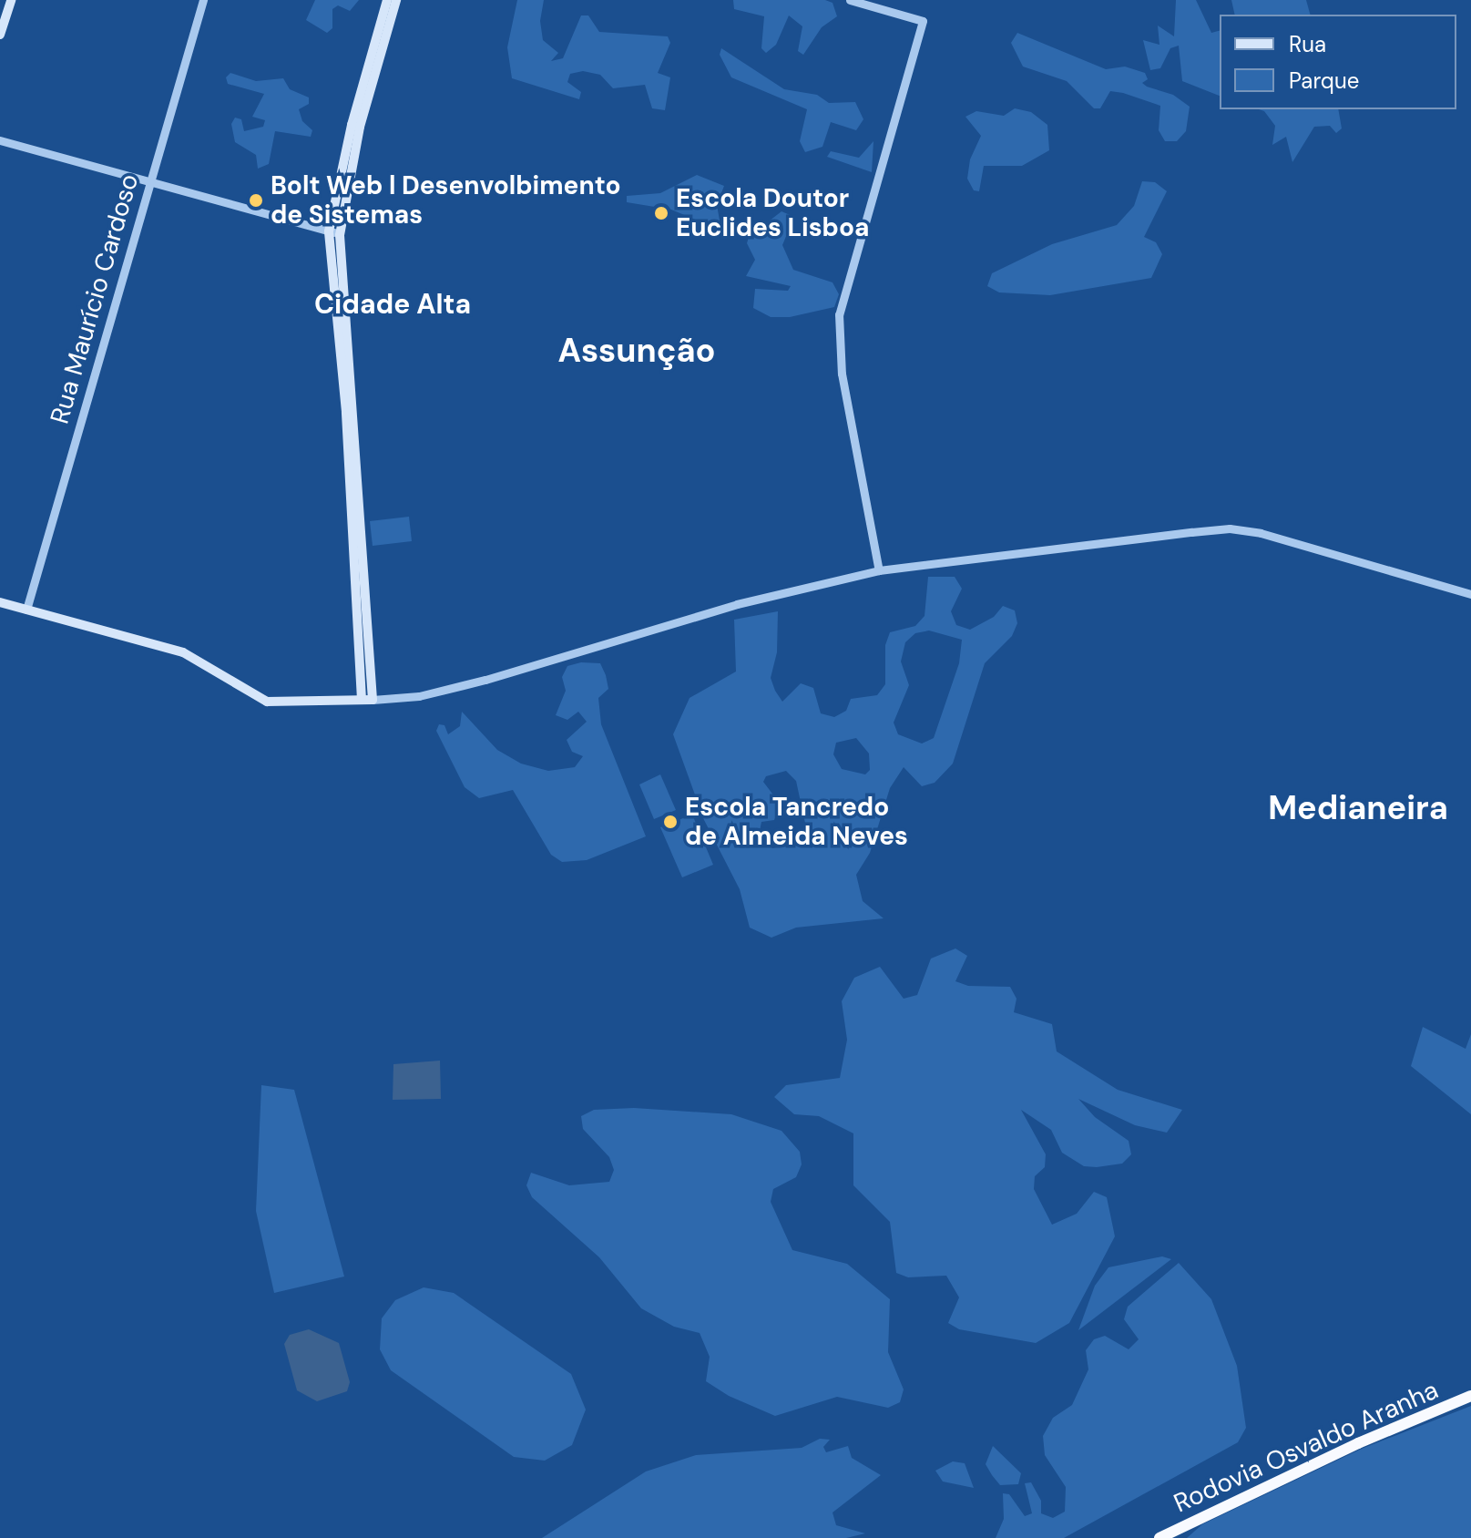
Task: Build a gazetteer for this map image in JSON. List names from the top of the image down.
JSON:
{
  "streets": {
    "highway": ["Rodovia Osvaldo Aranha"],
    "street": ["Rua Maurício Cardoso"]
  },
  "districts": ["Cidade Alta", "Assunção", "Medianeira"],
  "places": ["Bolt Web l Desenvolbimento de Sistemas", "Escola Doutor Euclides Lisboa", "Escola Tancredo de Almeida Neves"],
  "legend": ["Rua", "Parque"]
}
